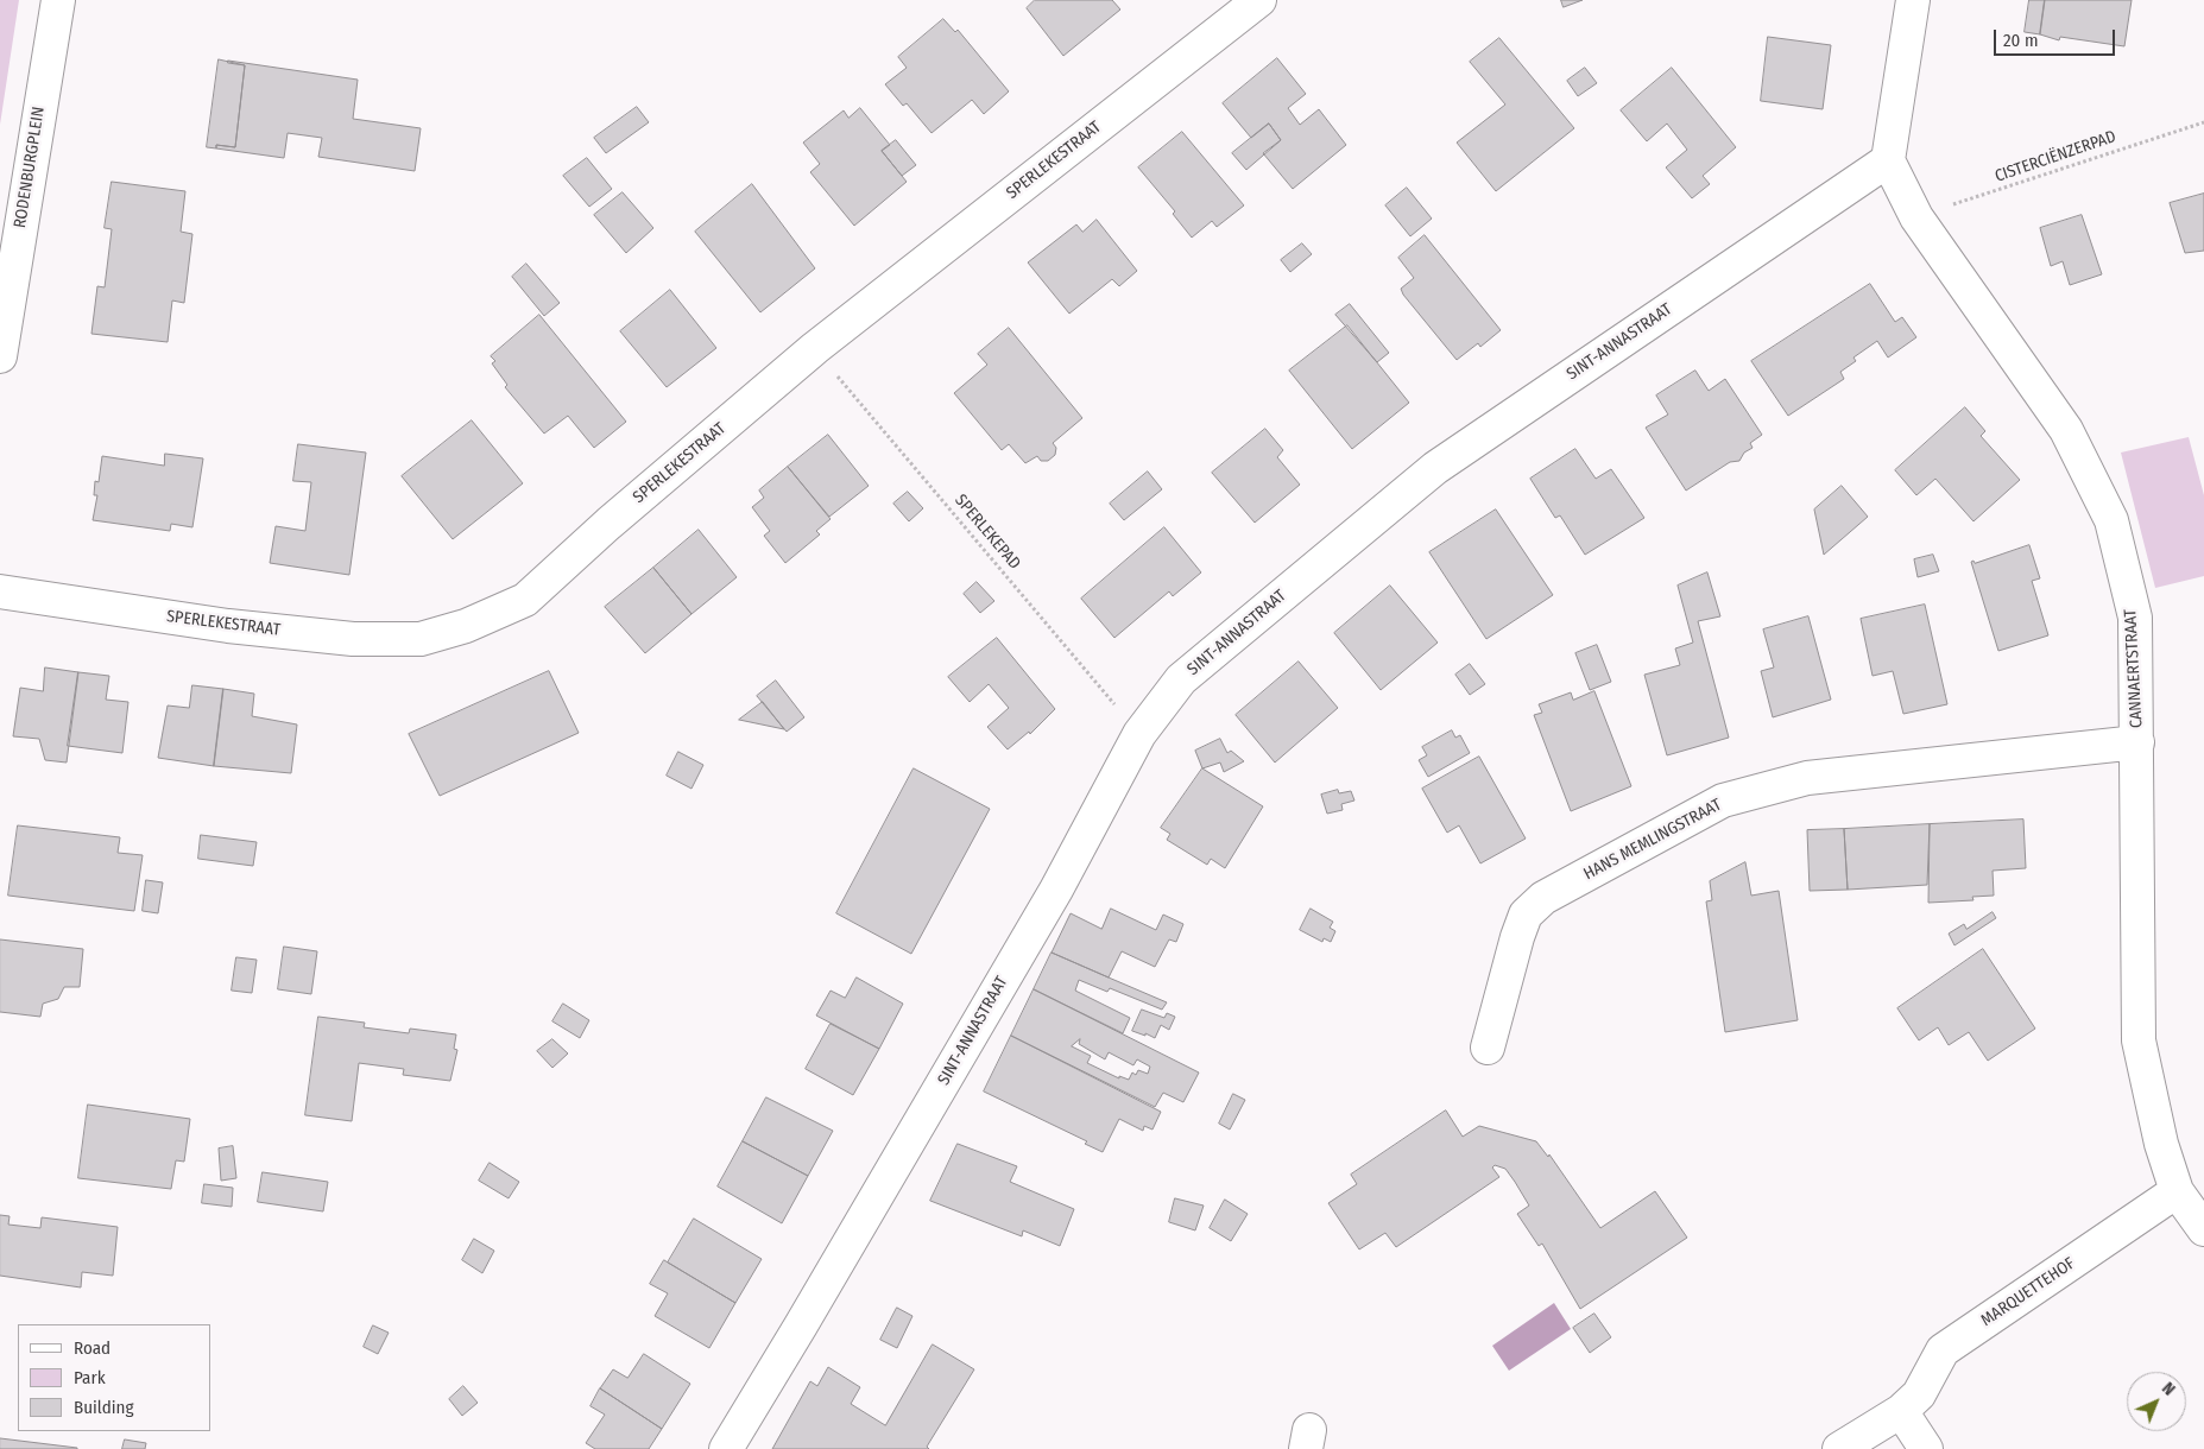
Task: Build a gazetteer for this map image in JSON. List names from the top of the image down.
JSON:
{
  "streets": {
    "street": [
      "SPERLEKESTRAAT",
      "RODENBURGPLEIN",
      "SINT-ANNASTRAAT",
      "CANNAERTSTRAAT",
      "HANS MEMLINGSTRAAT",
      "MARQUETTEHOF"
    ],
    "path": ["CISTERCIËNZERPAD", "SPERLEKEPAD"]
  },
  "crossings": [
    ["CISTERCIËNZERPAD", "CANNAERTSTRAAT"],
    ["SPERLEKESTRAAT", "SPERLEKEPAD"],
    ["SINT-ANNASTRAAT", "SPERLEKEPAD"],
    ["SINT-ANNASTRAAT", "CANNAERTSTRAAT"],
    ["CANNAERTSTRAAT", "HANS MEMLINGSTRAAT"],
    ["CANNAERTSTRAAT", "MARQUETTEHOF"]
  ],
  "legend": ["Road", "Park", "Building"],
  "scale_bar": "20 m",
  "north": "top right"
}
